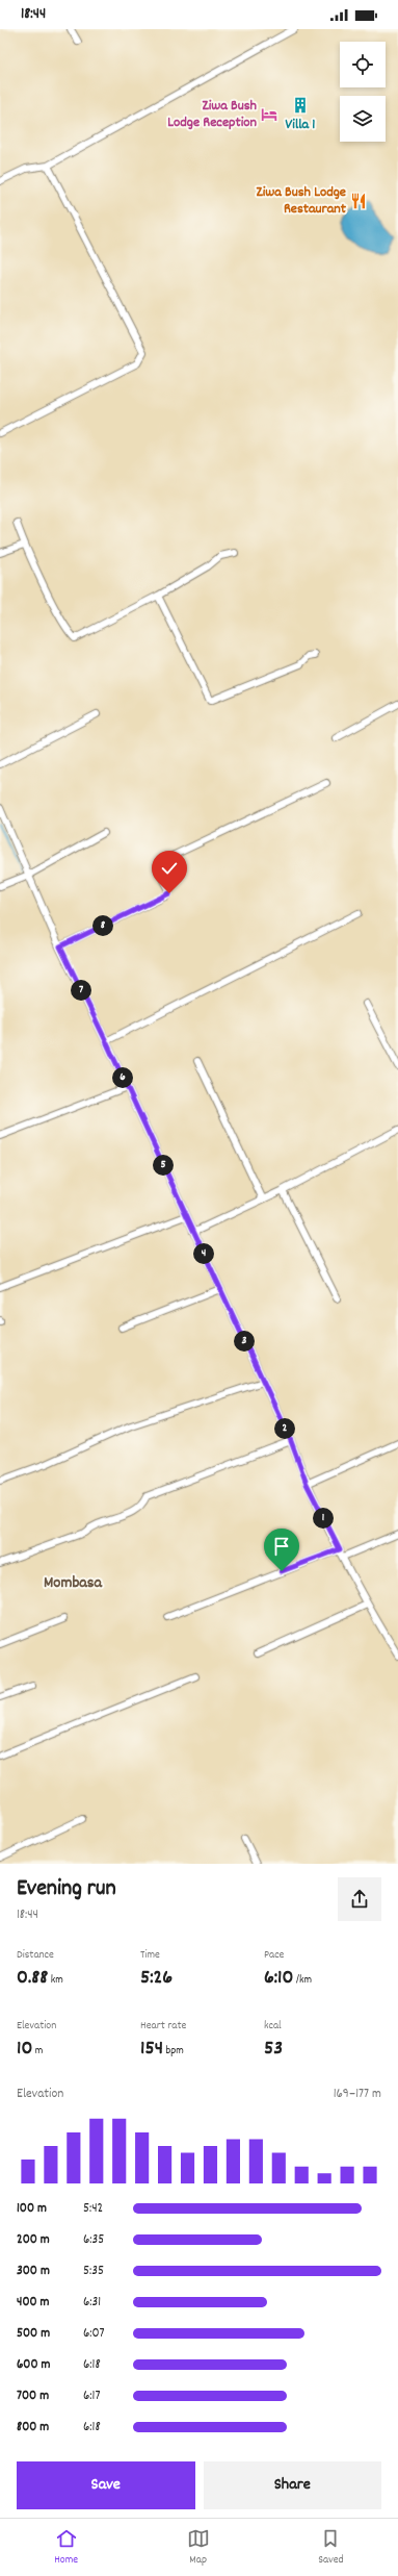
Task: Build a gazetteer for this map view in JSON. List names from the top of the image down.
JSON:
{
  "districts": ["Mombasa"],
  "places": {
    "building": ["Villa 1"],
    "hotel": ["Ziwa Bush Lodge Reception"],
    "restaurant": ["Ziwa Bush Lodge Restaurant"]
  },
  "page": {
    "status": "18:44",
    "pins": [
      "8",
      "7",
      "6",
      "5",
      "4",
      "3",
      "2",
      "1"
    ],
    "heading": ["Evening run", "18:44"],
    "stats": [
      ["Distance", "0.88 km"],
      ["Time", "5:26"],
      ["Pace", "6:10 /km"],
      ["Elevation", "10 m"],
      ["Heart rate", "154 bpm"],
      ["kcal", "53"]
    ],
    "chart": ["Elevation", "169–177 m"],
    "list": [
      {
        "name": "100 m",
        "note": "5:42"
      },
      {
        "name": "200 m",
        "note": "6:35"
      },
      {
        "name": "300 m",
        "note": "5:35"
      },
      {
        "name": "400 m",
        "note": "6:31"
      },
      {
        "name": "500 m",
        "note": "6:07"
      },
      {
        "name": "600 m",
        "note": "6:18"
      },
      {
        "name": "700 m",
        "note": "6:17"
      },
      {
        "name": "800 m",
        "note": "6:18"
      }
    ],
    "buttons": ["Save", "Share"],
    "tabs": ["Home", "Map", "Saved"]
  }
}
